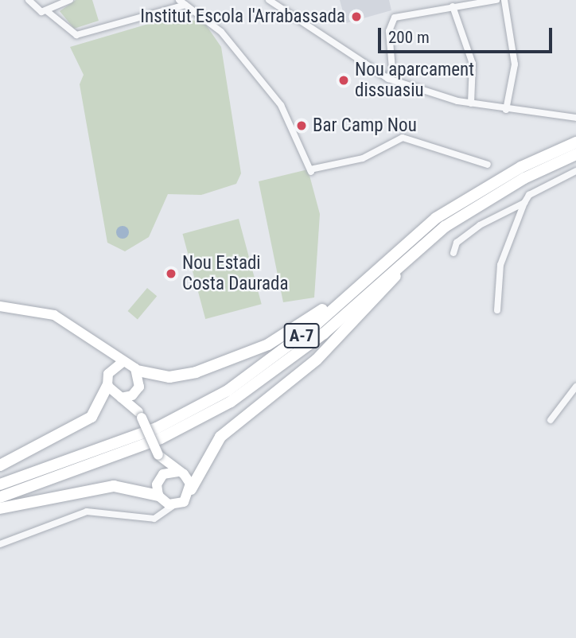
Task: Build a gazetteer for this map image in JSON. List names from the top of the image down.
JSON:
{
  "streets": {
    "highway": ["A-7"]
  },
  "places": [
    "Institut Escola l'Arrabassada",
    "Nou aparcament dissuasiu",
    "Bar Camp Nou",
    "Nou Estadi Costa Daurada"
  ],
  "scale_bar": "200 m"
}
